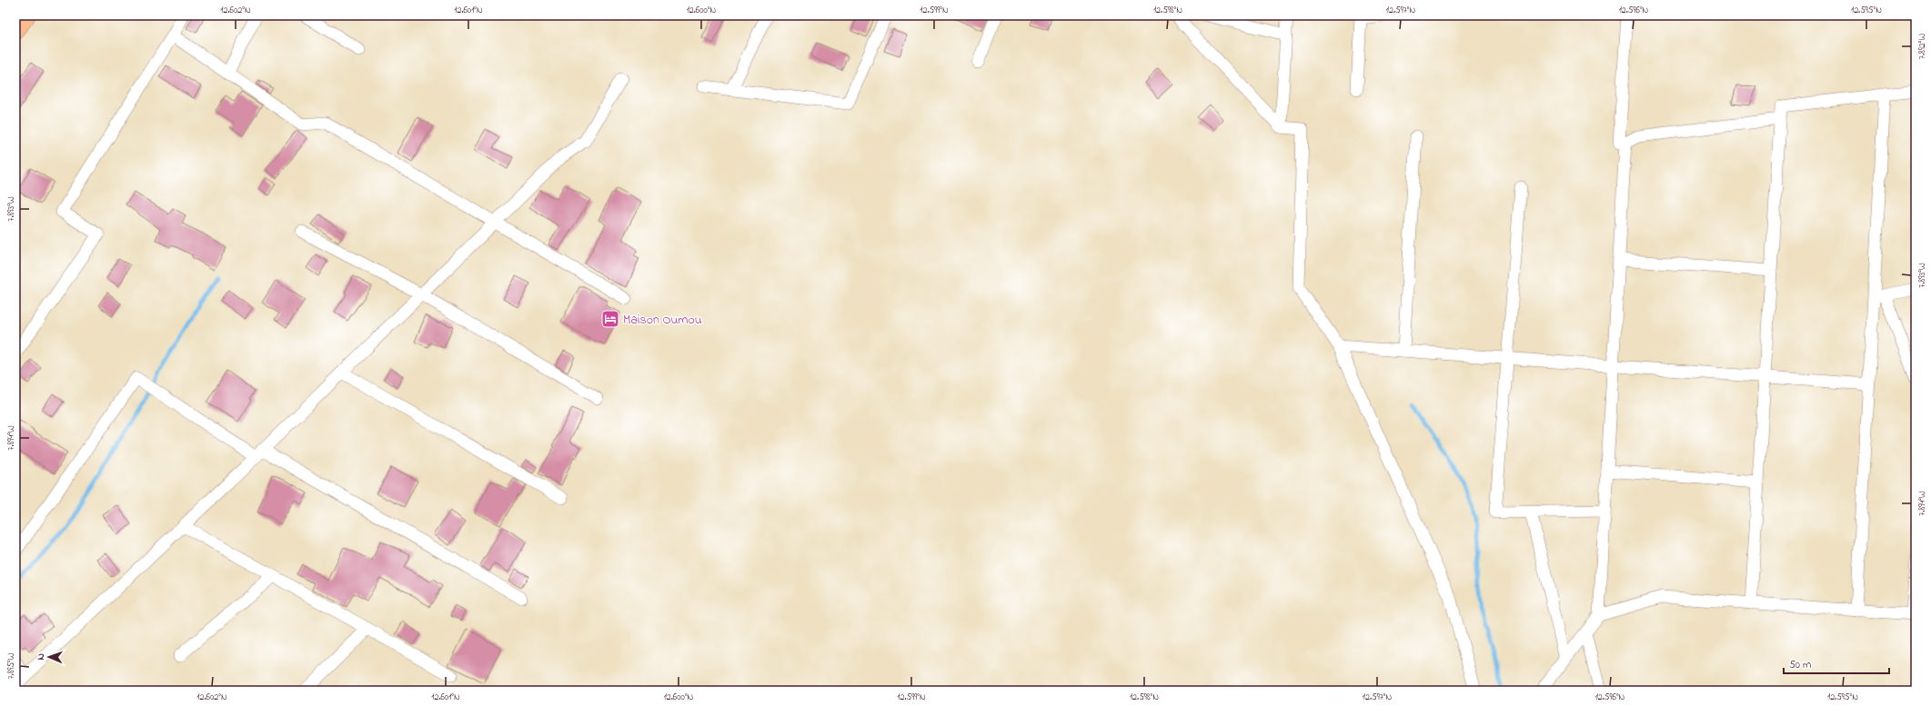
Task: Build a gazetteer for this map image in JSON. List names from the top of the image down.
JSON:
{
  "places": {
    "hotel": ["Maison Oumou"]
  },
  "scale_bar": "50 m",
  "north": "left",
  "coordinates": [
    "12.602°N",
    "12.601°N",
    "12.600°N",
    "12.599°N",
    "12.598°N",
    "12.597°N",
    "12.596°N",
    "12.595°N",
    "7.892°W",
    "7.893°W",
    "7.894°W",
    "7.895°W"
  ]
}
